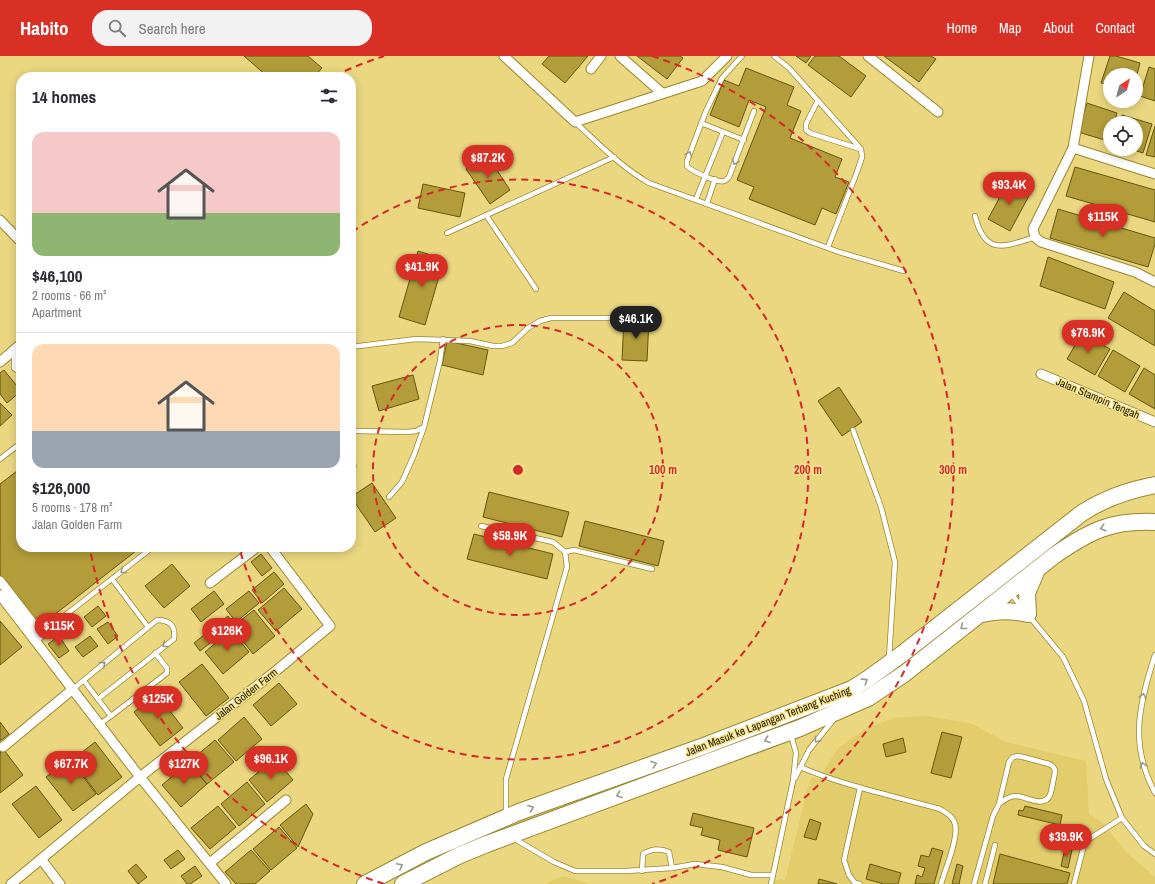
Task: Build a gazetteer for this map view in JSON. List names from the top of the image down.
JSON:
{
  "streets": {
    "highway": ["Jalan Masuk ke Lapangan Terbang Kuching"],
    "street": ["Jalan Stampin Tengah", "Jalan Golden Farm"]
  },
  "north": "top right",
  "page": {
    "header": "Habito",
    "search": "Search here",
    "nav": [
      "Home",
      "Map",
      "About",
      "Contact"
    ],
    "heading": "14 homes",
    "list": [
      {
        "name": "$46,100",
        "note": "2 rooms · 66 m² · Apartment"
      },
      {
        "name": "$126,000",
        "note": "5 rooms · 178 m² · Jalan Golden Farm"
      }
    ],
    "price": [
      "$87.2K",
      "$93.4K",
      "$115K",
      "$41.9K",
      "$46.1K",
      "$76.9K",
      "$58.9K",
      "$115K",
      "$126K",
      "$125K",
      "$96.1K",
      "$67.7K",
      "$127K",
      "$39.9K"
    ]
  },
  "rings": ["100 m", "200 m", "300 m"]
}
